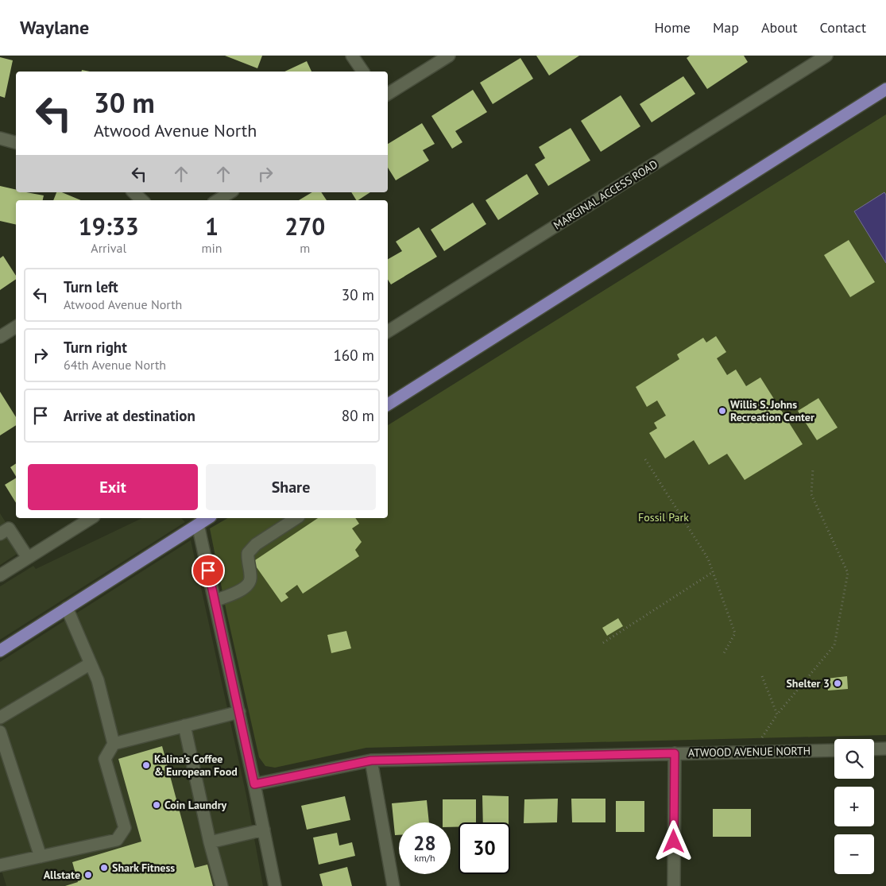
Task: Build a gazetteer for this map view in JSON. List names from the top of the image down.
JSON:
{
  "streets": {
    "street": ["MARGINAL ACCESS ROAD", "ATWOOD AVENUE NORTH"]
  },
  "parks": ["Fossil Park"],
  "places": [
    "Willis S. Johns Recreation Center",
    "Shelter 3",
    "Kalina’s Coffee & European Food",
    "Coin Laundry",
    "Shark Fitness",
    "Allstate"
  ],
  "page": {
    "header": "Waylane",
    "nav": [
      "Home",
      "Map",
      "About",
      "Contact"
    ],
    "turn": ["30 m", "Atwood Avenue North"],
    "eta": [
      "19:33",
      "Arrival",
      "1",
      "min",
      "270",
      "m"
    ],
    "list": [
      {
        "name": "Turn left",
        "note": "Atwood Avenue North",
        "value": "30 m"
      },
      {
        "name": "Turn right",
        "note": "64th Avenue North",
        "value": "160 m"
      },
      {
        "name": "Arrive at destination",
        "value": "80 m"
      }
    ],
    "buttons": ["Exit", "Share"],
    "map_buttons": ["+", "−"],
    "speed": "28 km/h",
    "limit": "30"
  }
}
